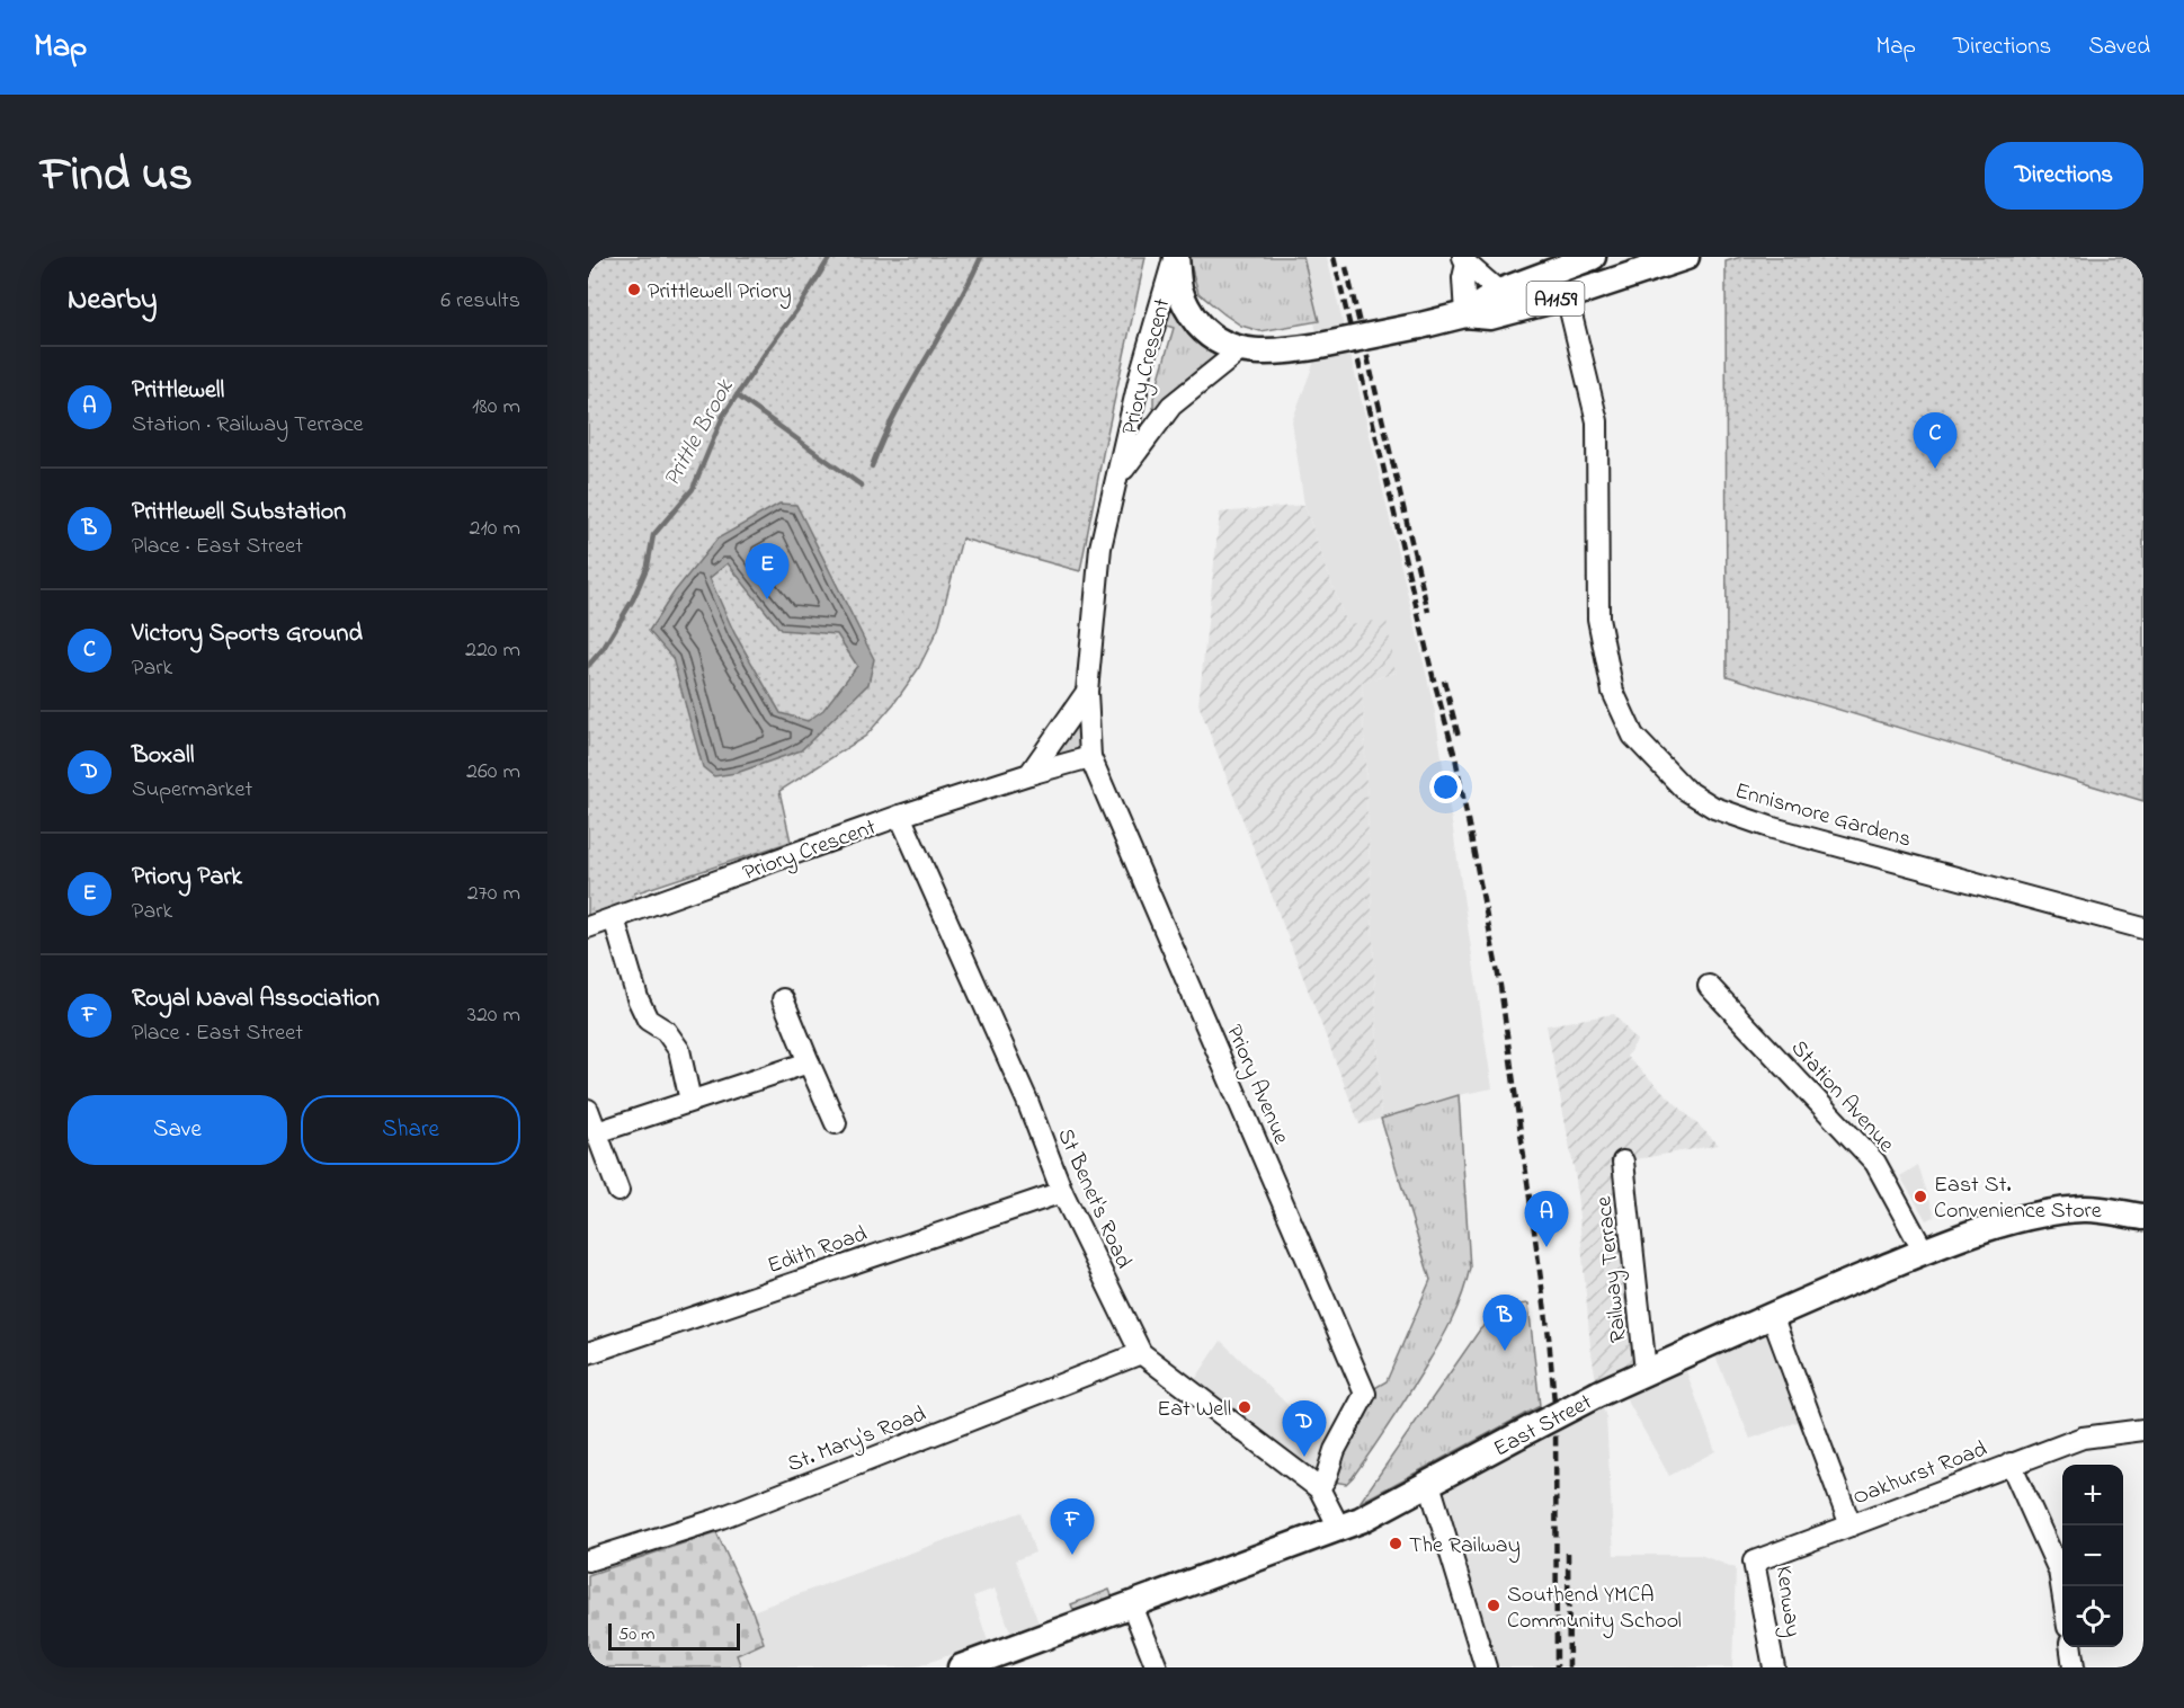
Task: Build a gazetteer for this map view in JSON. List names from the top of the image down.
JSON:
{
  "streets": {
    "main road": ["A1159", "Priory Crescent", "East Street"],
    "street": [
      "Ennismore Gardens",
      "Priory Avenue",
      "Station Avenue",
      "St Benet's Road",
      "Edith Road",
      "Railway Terrace",
      "St. Mary's Road",
      "Oakhurst Road",
      "Kenway"
    ]
  },
  "crossings": [
    ["A1159", "Priory Crescent"],
    ["A1159", "Ennismore Gardens"],
    ["Priory Crescent", "Priory Avenue"],
    ["Priory Crescent", "St Benet's Road"],
    ["Priory Avenue", "St Benet's Road"],
    ["Station Avenue", "East Street"],
    ["St Benet's Road", "Edith Road"],
    ["St Benet's Road", "East Street"],
    ["St Benet's Road", "St. Mary's Road"],
    ["Railway Terrace", "East Street"],
    ["East Street", "Oakhurst Road"],
    ["Oakhurst Road", "Kenway"]
  ],
  "water": ["Prittle Brook"],
  "places": [
    "Prittlewell Priory",
    "East St. Convenience Store",
    "Eat Well",
    "The Railway",
    "Southend YMCA Community School"
  ],
  "scale_bar": "50 m",
  "page": {
    "header": "Map",
    "nav": ["Map", "Directions", "Saved"],
    "title": "Find us",
    "buttons": [
      "Directions",
      ["Save", "Share"]
    ],
    "heading": ["Nearby", "6 results"],
    "list": [
      {
        "mark": "A",
        "name": "Prittlewell",
        "note": "Station · Railway Terrace",
        "value": "180 m"
      },
      {
        "mark": "B",
        "name": "Prittlewell Substation",
        "note": "Place · East Street",
        "value": "210 m"
      },
      {
        "mark": "C",
        "name": "Victory Sports Ground",
        "note": "Park",
        "value": "220 m"
      },
      {
        "mark": "D",
        "name": "Boxall",
        "note": "Supermarket",
        "value": "260 m"
      },
      {
        "mark": "E",
        "name": "Priory Park",
        "note": "Park",
        "value": "270 m"
      },
      {
        "mark": "F",
        "name": "Royal Naval Association",
        "note": "Place · East Street",
        "value": "320 m"
      }
    ],
    "pins": [
      "C",
      "E",
      "A",
      "B",
      "D",
      "F"
    ],
    "map_buttons": ["+", "−"],
    "scale": "50 m"
  }
}
